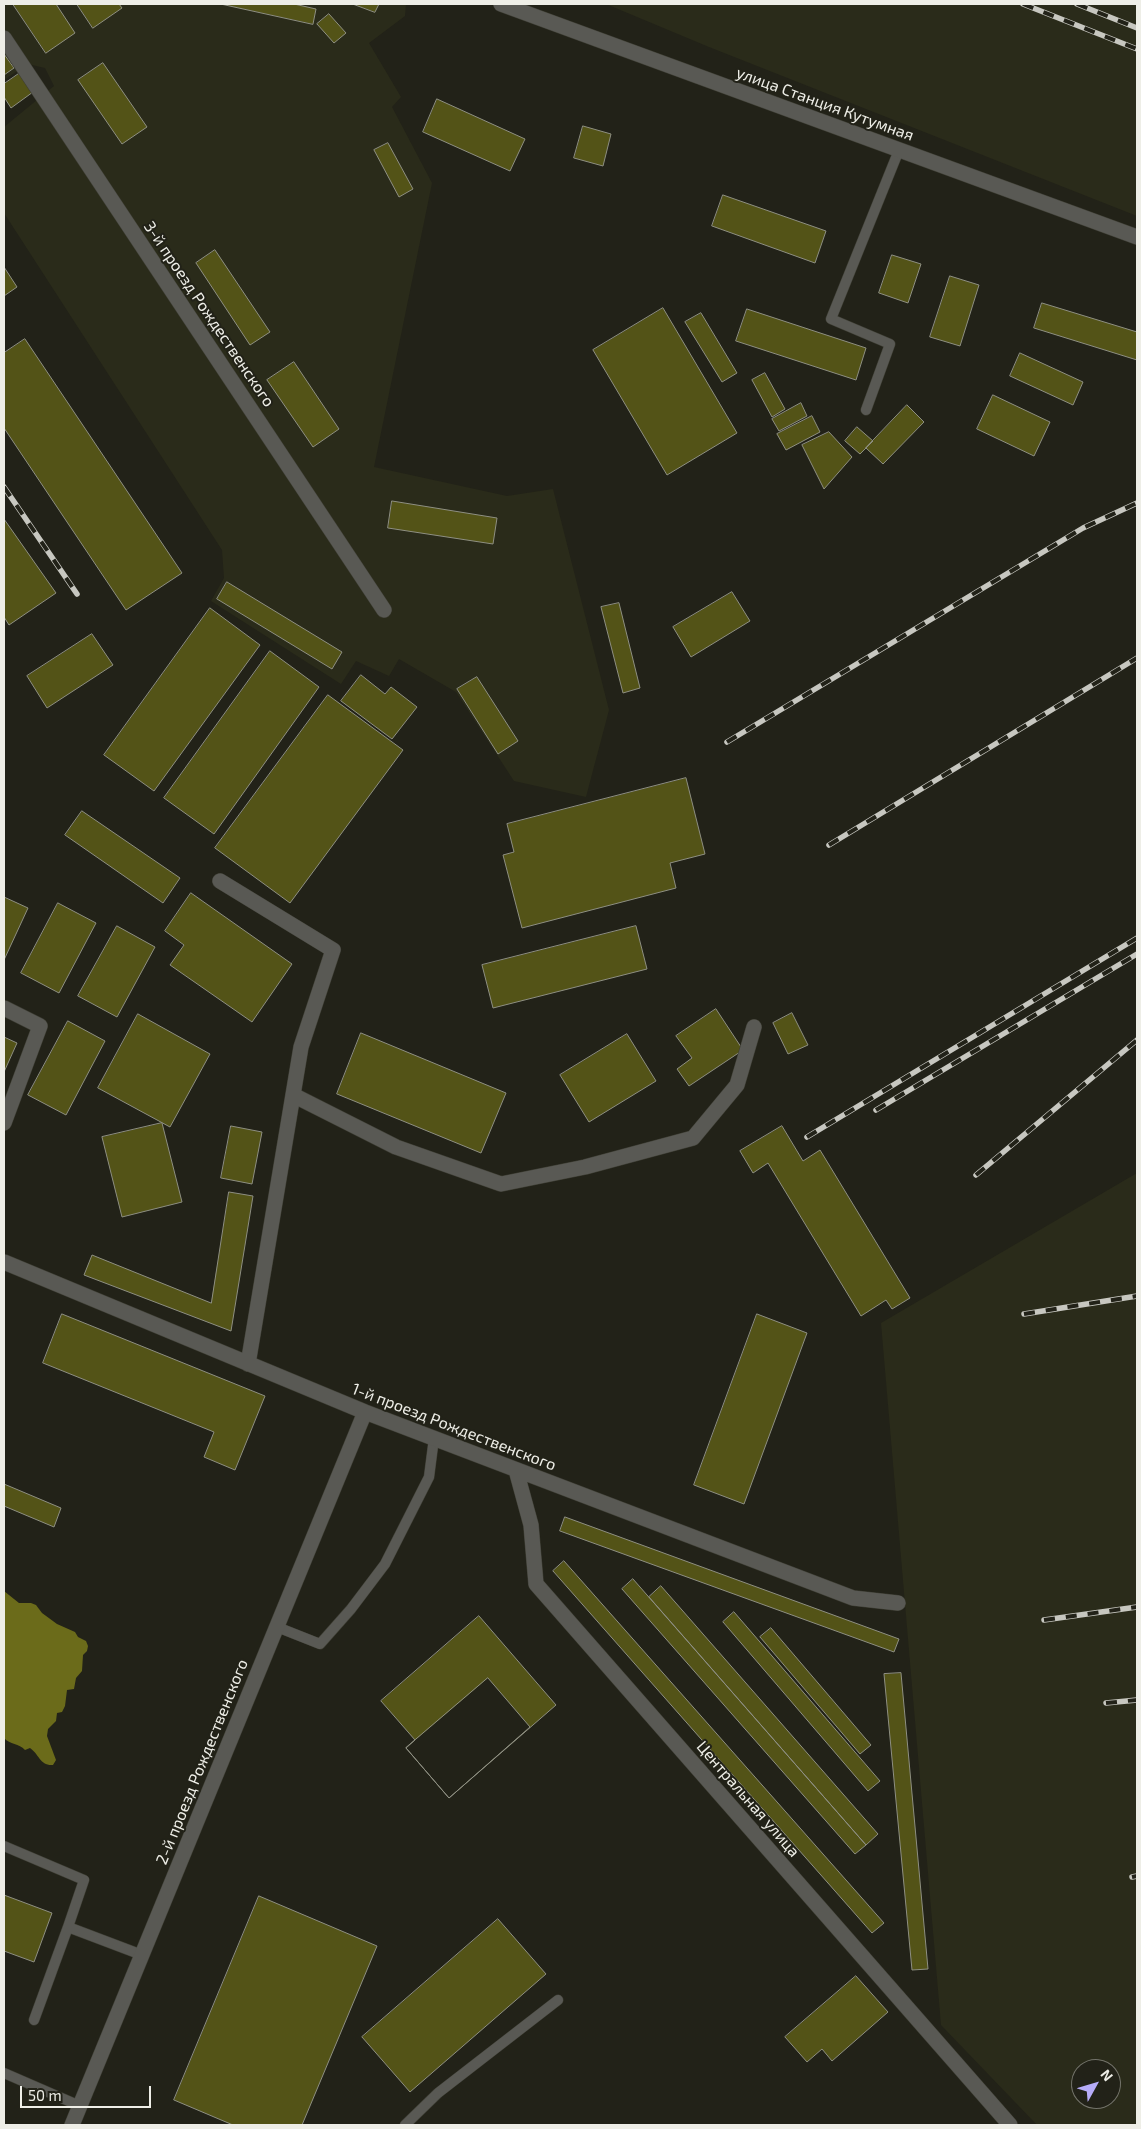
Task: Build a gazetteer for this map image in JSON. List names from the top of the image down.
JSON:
{
  "streets": {
    "street": [
      "улица Станция Кутумная",
      "3-й проезд Рождественского",
      "1-й проезд Рождественского",
      "2-й проезд Рождественского",
      "Центральная улица"
    ]
  },
  "crossings": [
    ["1-й проезд Рождественского", "2-й проезд Рождественского"],
    ["1-й проезд Рождественского", "Центральная улица"]
  ],
  "scale_bar": "50 m",
  "north": "top right"
}
